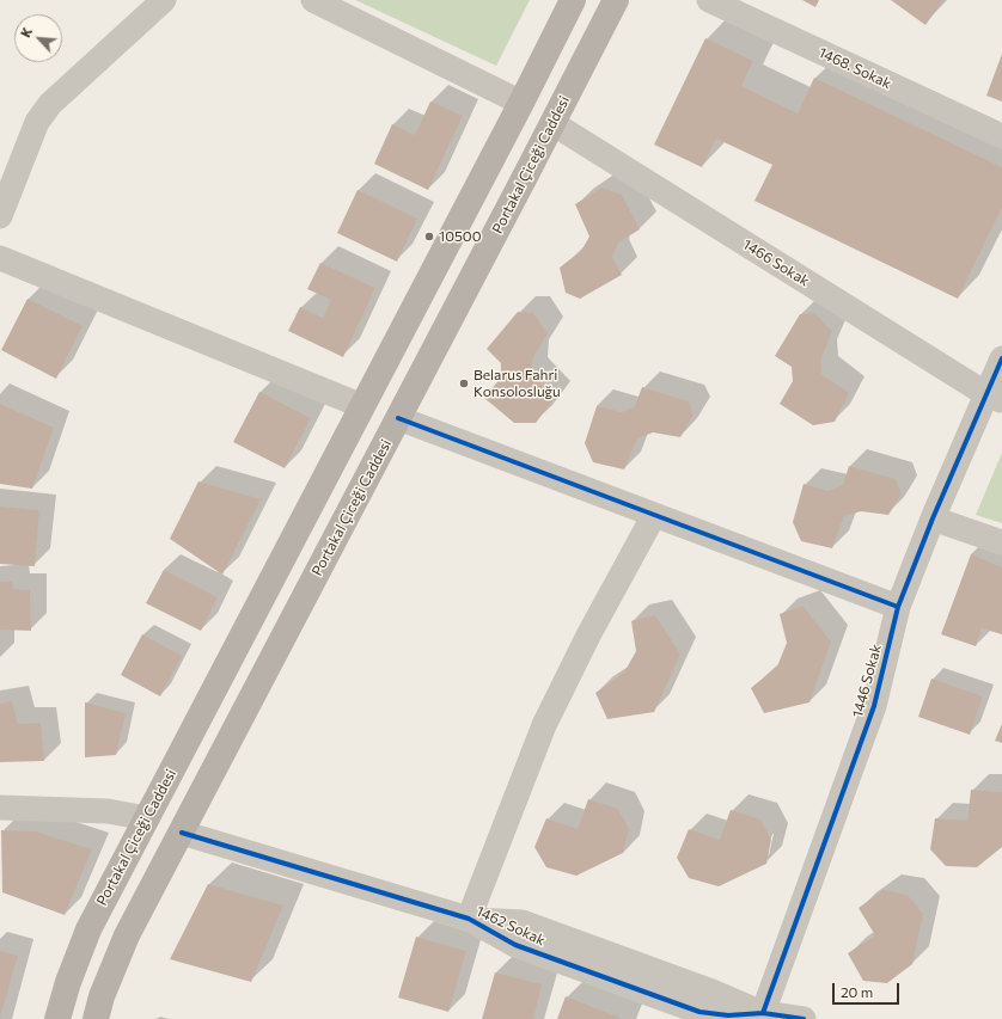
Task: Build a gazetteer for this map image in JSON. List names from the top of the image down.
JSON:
{
  "streets": {
    "main road": ["Portakal Çiceği Caddesi"],
    "street": [
      "1468. Sokak",
      "1466 Sokak",
      "1446 Sokak",
      "1462 Sokak"
    ]
  },
  "crossings": [
    ["Portakal Çiceği Caddesi", "1466 Sokak"],
    ["Portakal Çiceği Caddesi", "1462 Sokak"],
    ["1466 Sokak", "1446 Sokak"],
    ["1446 Sokak", "1462 Sokak"]
  ],
  "places": ["10500", "Belarus Fahri Konsolosluğu"],
  "scale_bar": "20 m",
  "north": "top left"
}
